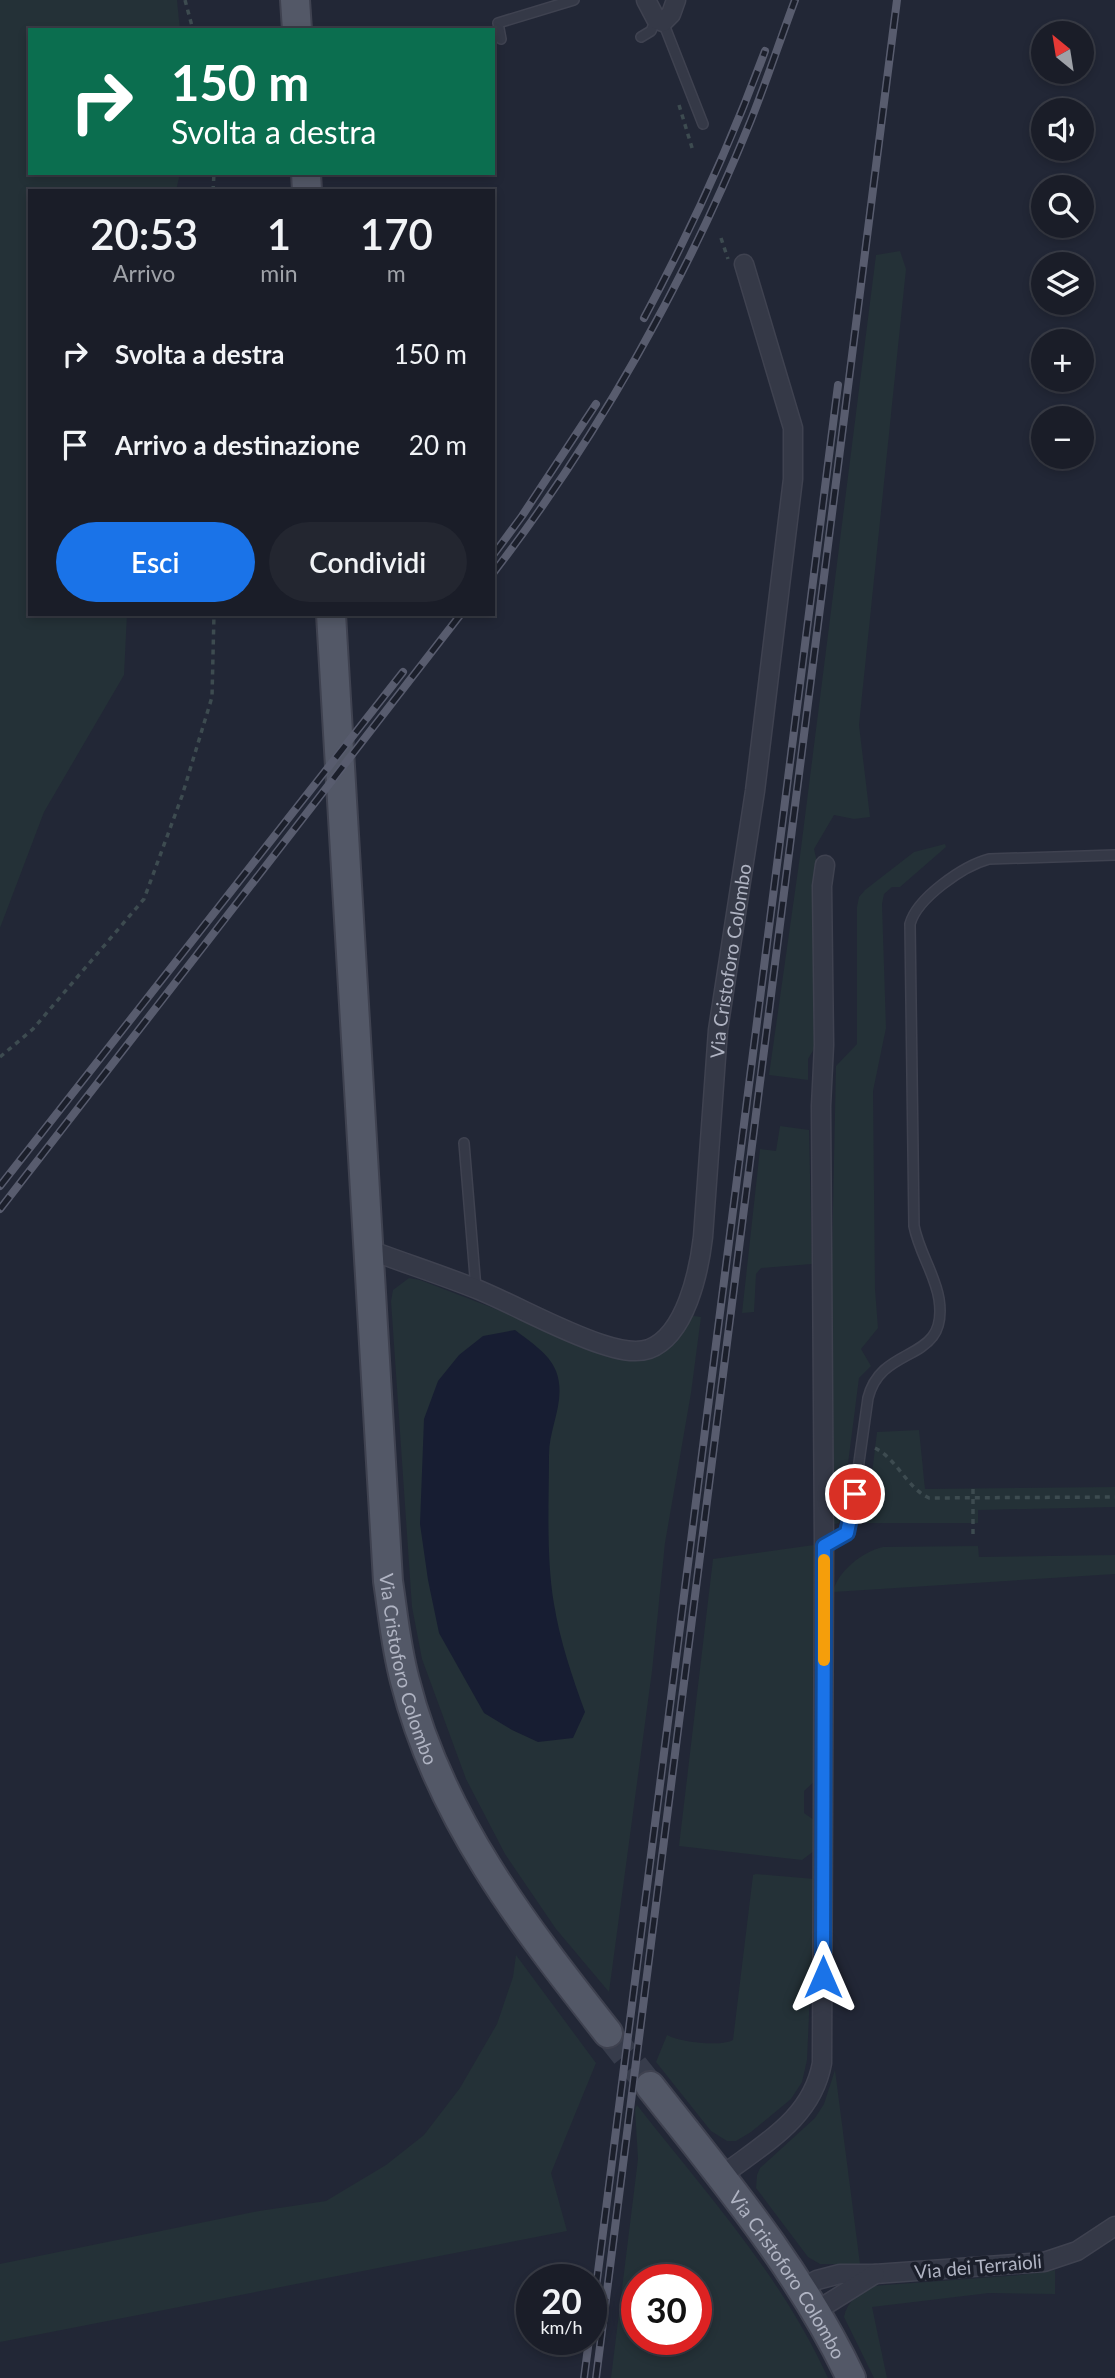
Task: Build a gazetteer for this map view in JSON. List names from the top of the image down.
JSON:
{
  "streets": {
    "main road": ["Via Cristoforo Colombo"],
    "street": ["Via dei Terraioli"]
  },
  "crossings": [
    ["Via Cristoforo Colombo", "Via dei Terraioli"]
  ],
  "north": "top left",
  "page": {
    "map_buttons": ["+", "−"],
    "turn": ["150 m", "Svolta a destra"],
    "eta": [
      "20:53",
      "Arrivo",
      "1",
      "min",
      "170",
      "m"
    ],
    "list": [
      {
        "name": "Svolta a destra",
        "value": "150 m"
      },
      {
        "name": "Arrivo a destinazione",
        "value": "20 m"
      }
    ],
    "buttons": ["Esci", "Condividi"],
    "speed": "20 km/h",
    "limit": "30"
  }
}
